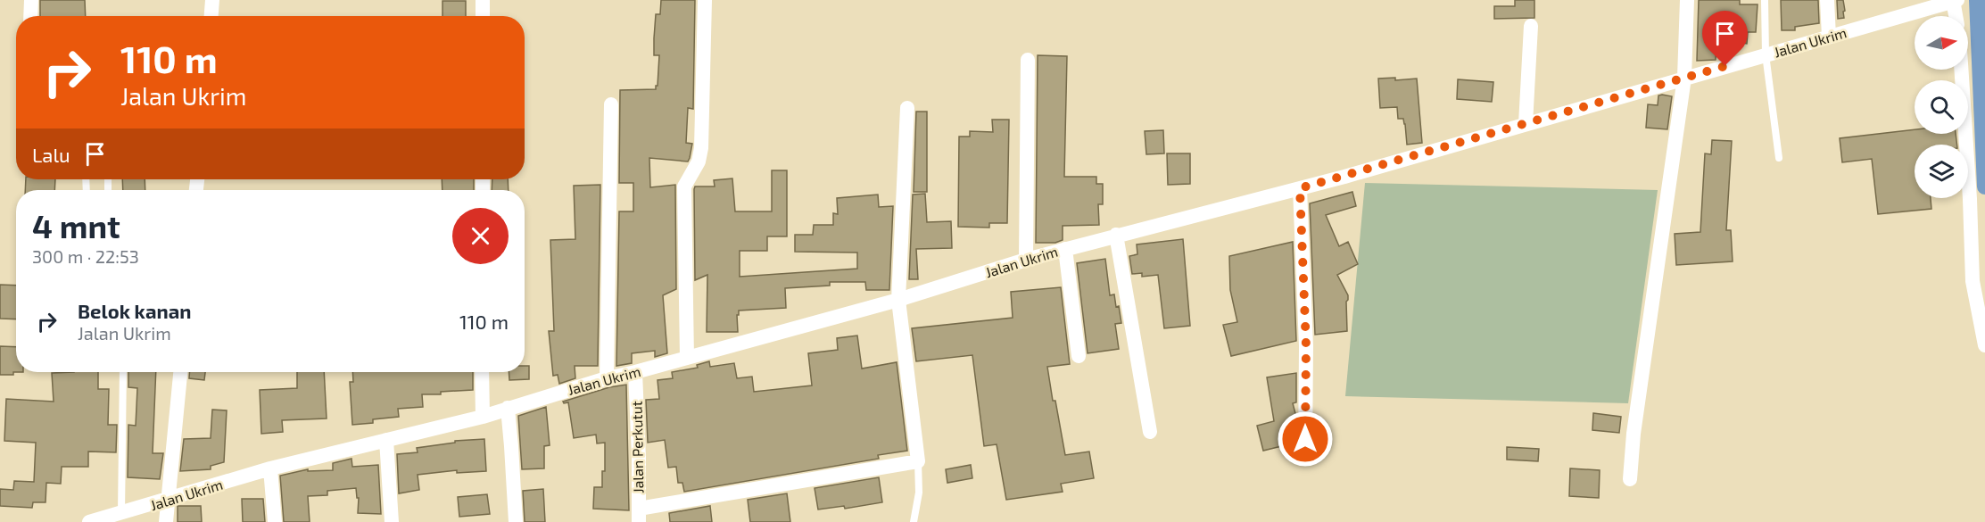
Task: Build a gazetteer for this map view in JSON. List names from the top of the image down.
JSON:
{
  "streets": {
    "street": ["Jalan Ukrim", "Jalan Perkutut"]
  },
  "crossings": [
    ["Jalan Ukrim", "Jalan Perkutut"]
  ],
  "north": "right",
  "page": {
    "turn": ["110 m", "Jalan Ukrim"],
    "then": "Lalu",
    "heading": ["4 mnt", "300 m · 22:53"],
    "list": [
      {
        "name": "Belok kanan",
        "note": "Jalan Ukrim",
        "value": "110 m"
      }
    ]
  }
}
